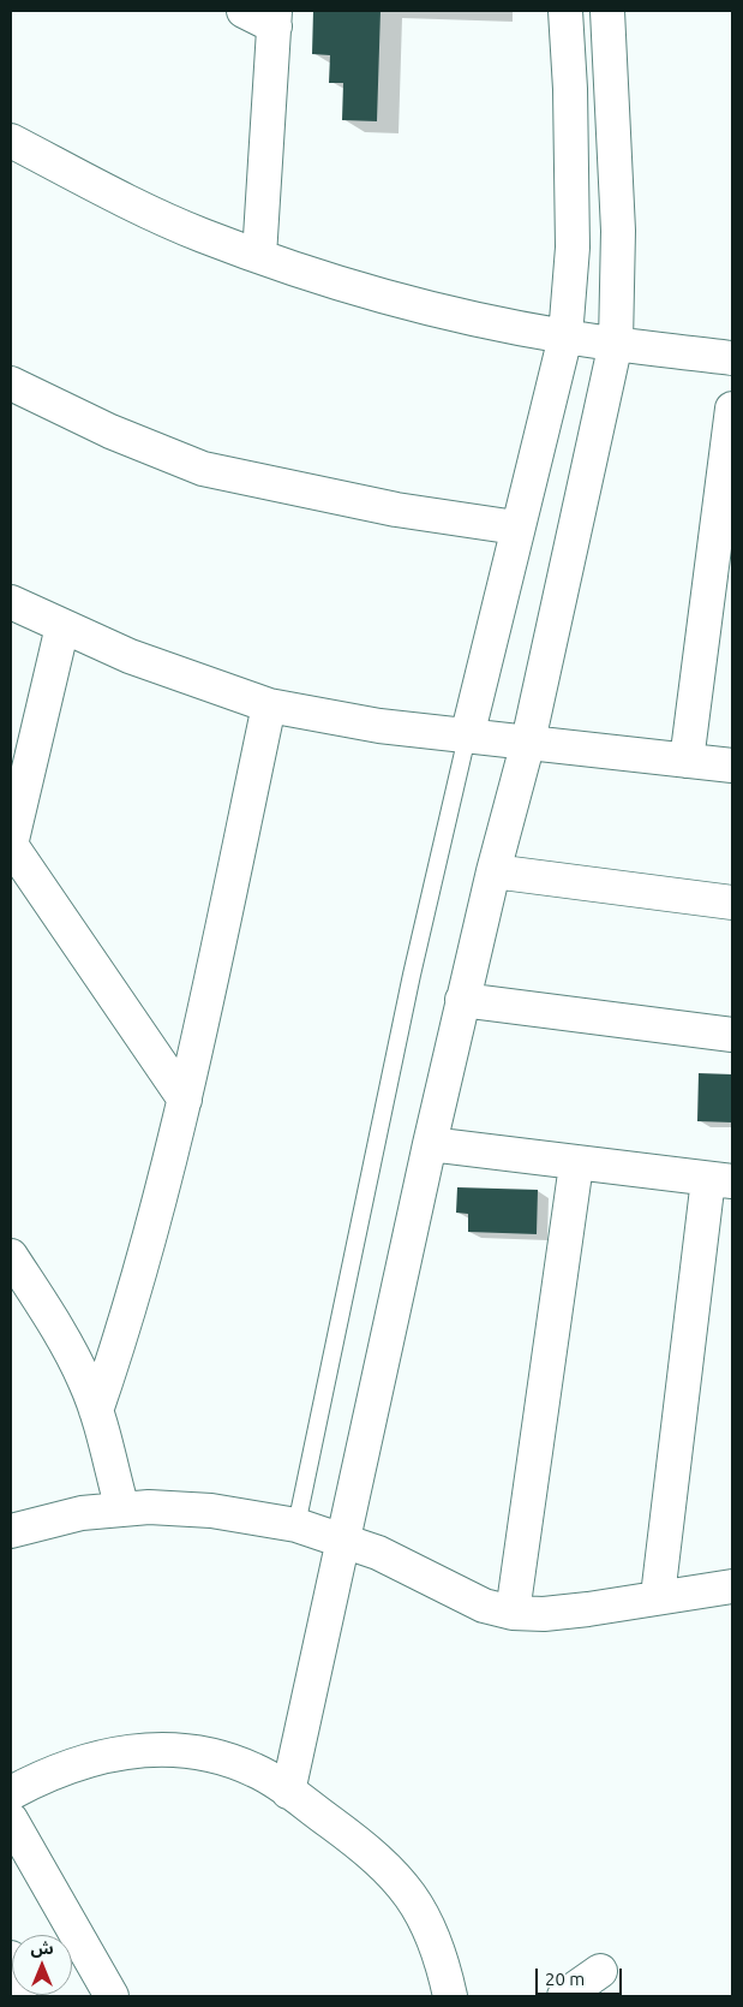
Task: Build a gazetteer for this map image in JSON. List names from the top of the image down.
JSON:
{
  "scale_bar": "20 m",
  "north": "top"
}
